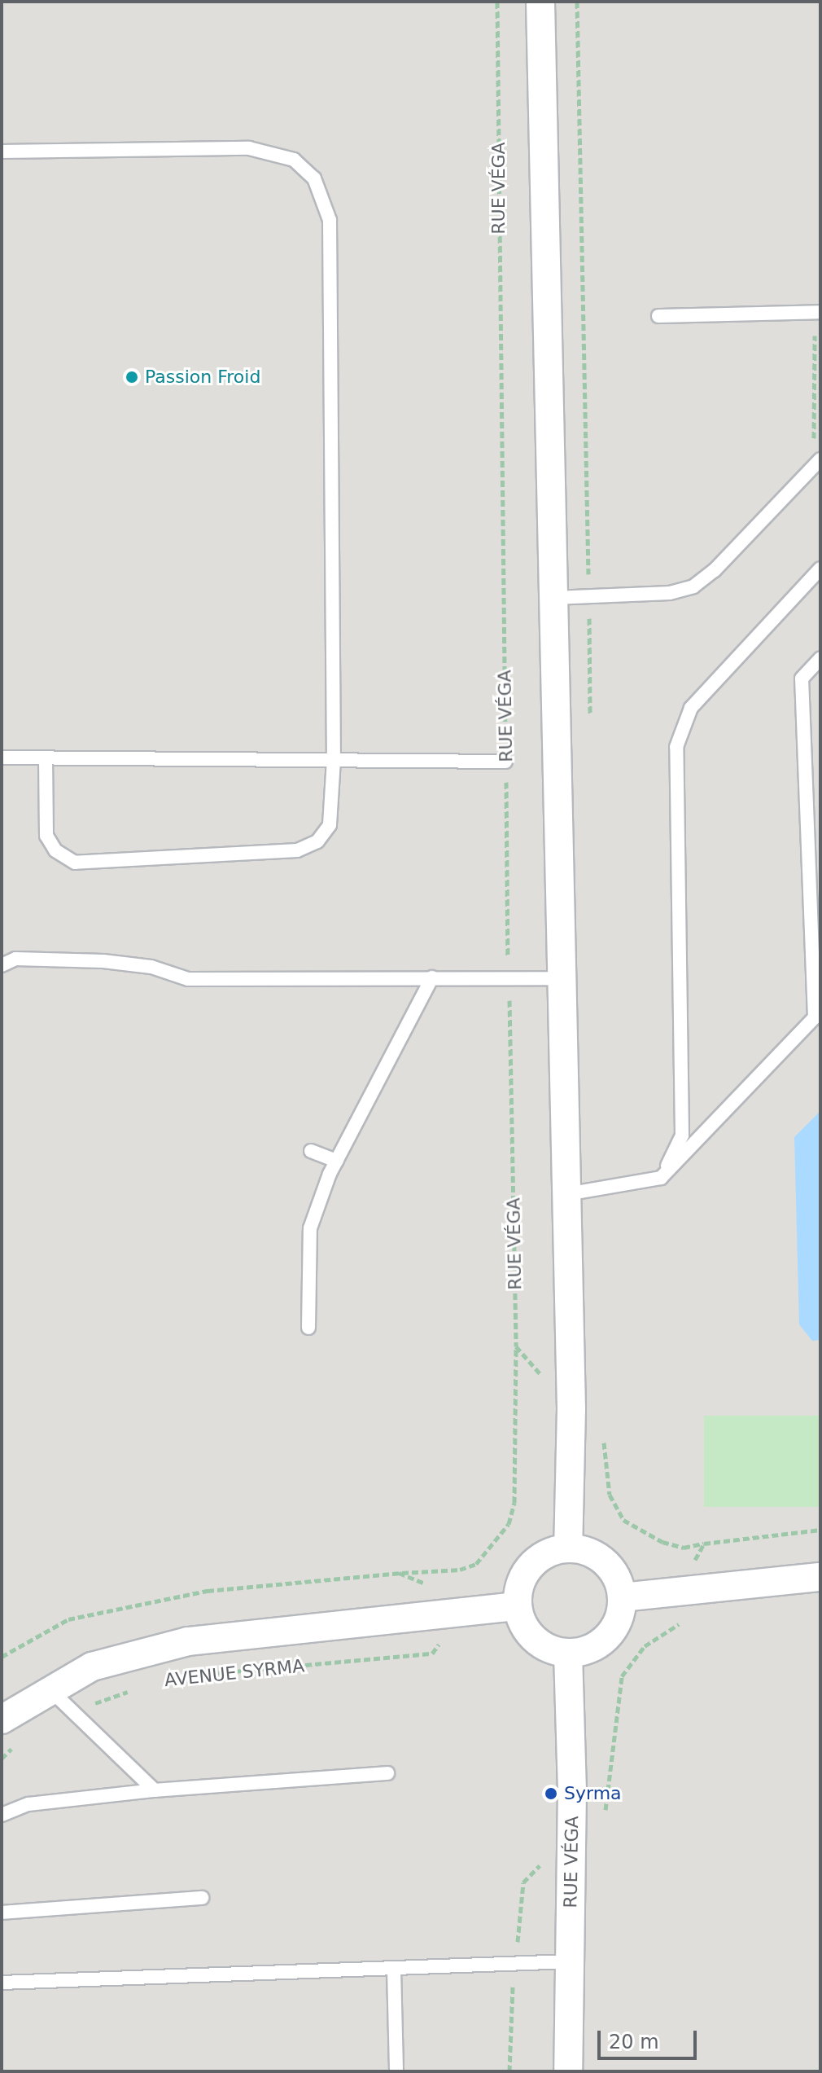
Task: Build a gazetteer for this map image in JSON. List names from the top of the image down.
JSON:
{
  "streets": {
    "street": ["RUE VÉGA", "AVENUE SYRMA"]
  },
  "crossings": [
    ["RUE VÉGA", "AVENUE SYRMA"]
  ],
  "places": ["Passion Froid", "Syrma"],
  "scale_bar": "20 m"
}
